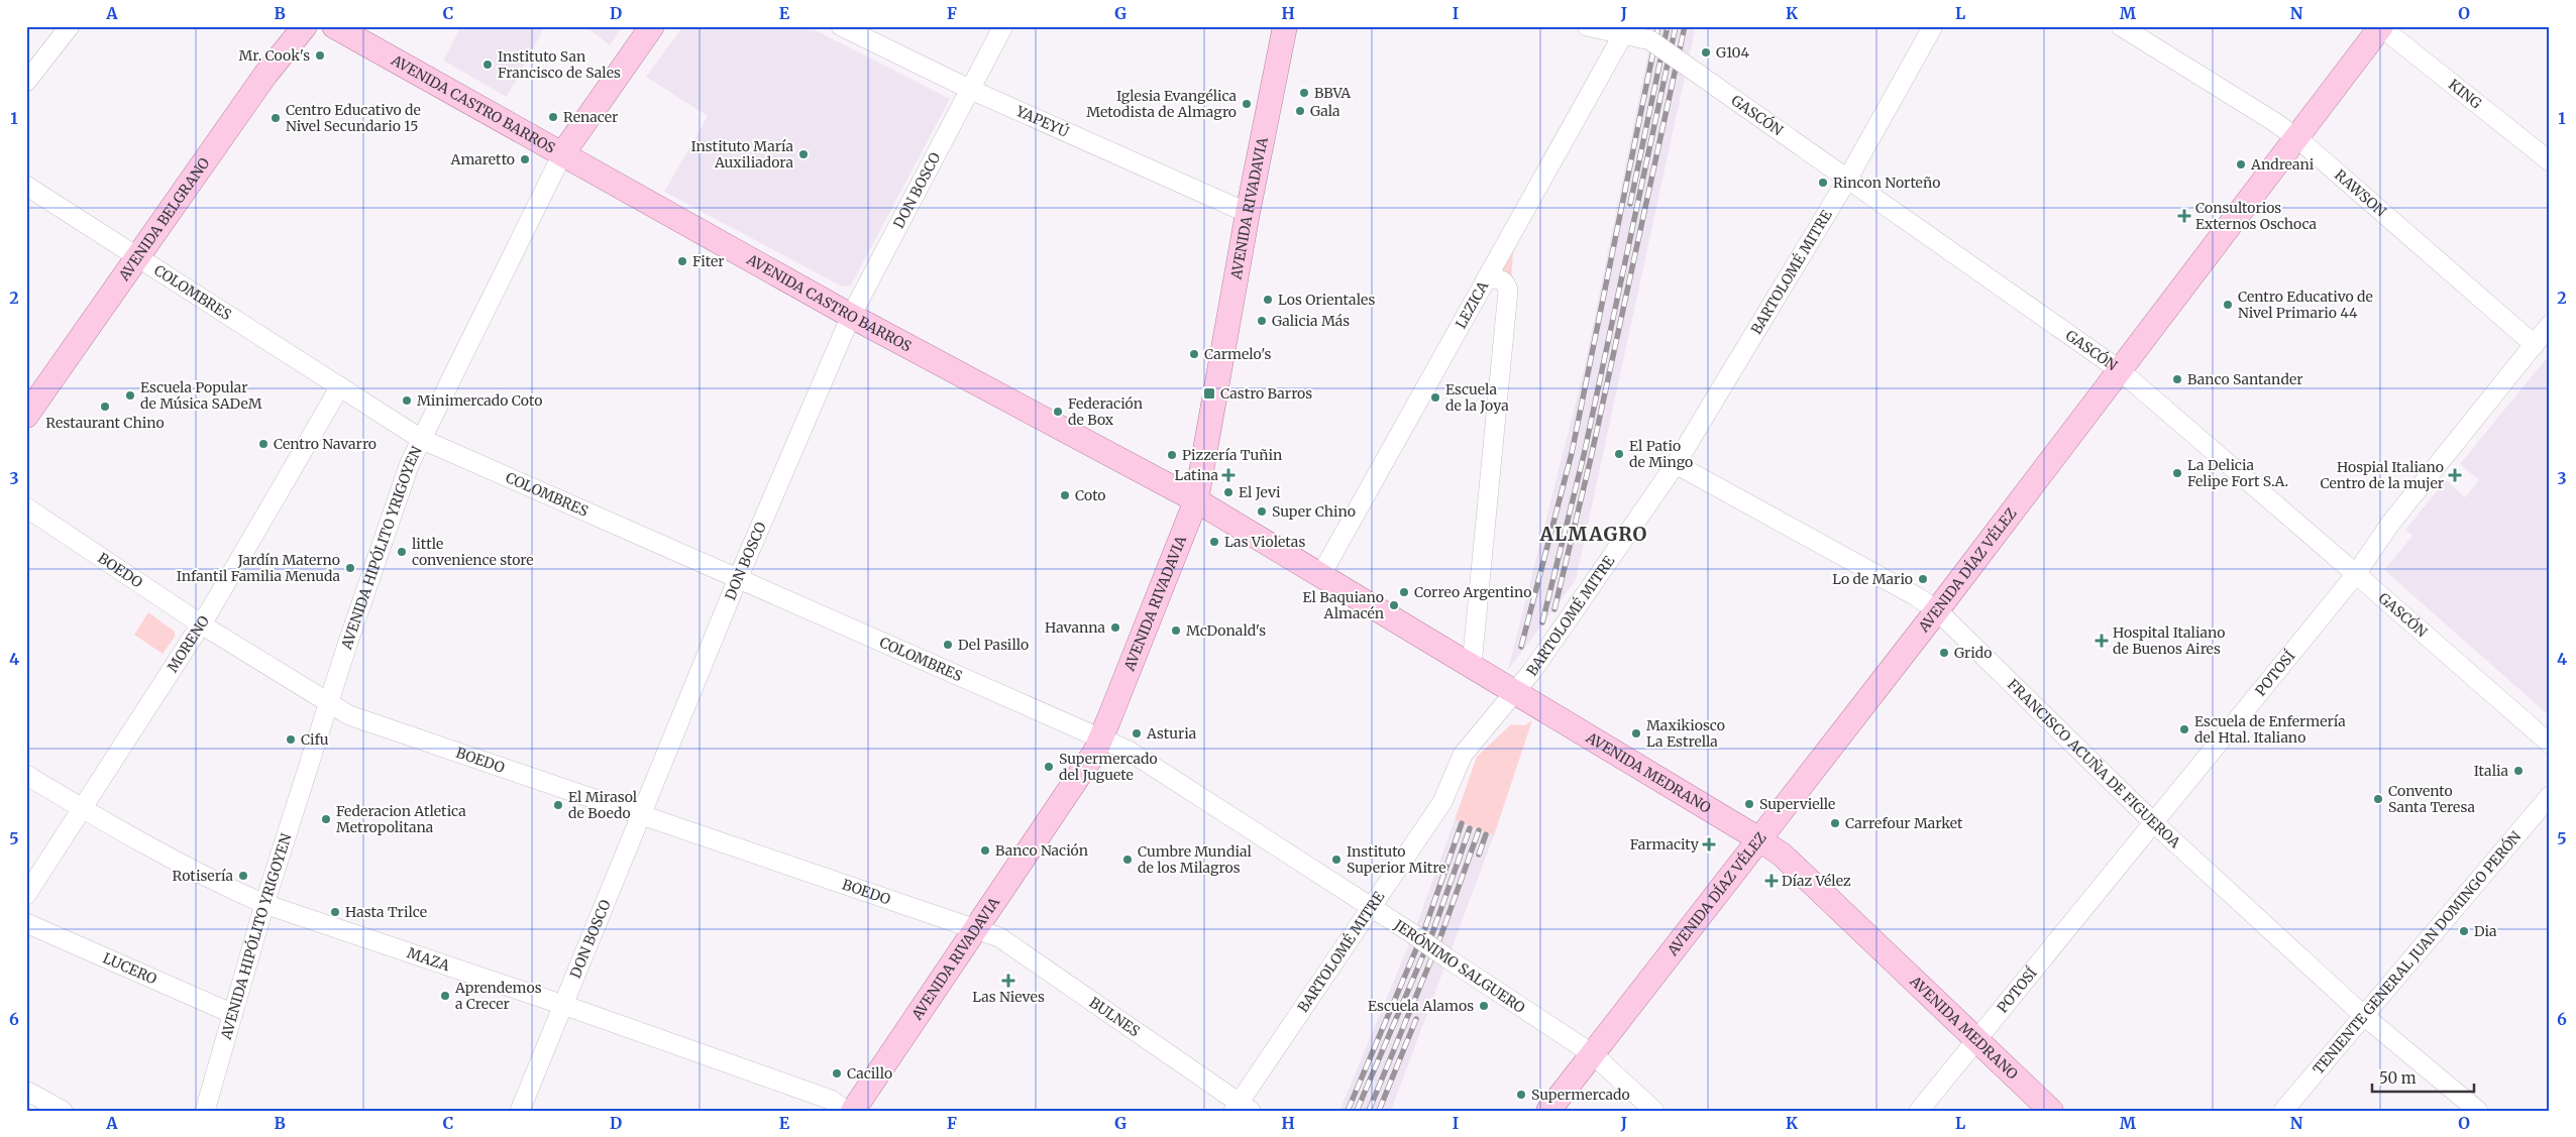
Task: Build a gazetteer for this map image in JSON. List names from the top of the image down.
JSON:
{
  "streets": {
    "main road": [
      "AVENIDA CASTRO BARROS",
      "AVENIDA RIVADAVIA",
      "AVENIDA BELGRANO",
      "AVENIDA HIPÓLITO YRIGOYEN",
      "AVENIDA DÍAZ VÉLEZ",
      "AVENIDA MEDRANO"
    ],
    "street": [
      "KING",
      "GASCÓN",
      "YAPEYÚ",
      "DON BOSCO",
      "RAWSON",
      "BARTOLOMÉ MITRE",
      "COLOMBRES",
      "LEZICA",
      "BOEDO",
      "MORENO",
      "POTOSÍ",
      "FRANCISCO ACUÑA DE FIGUEROA",
      "TENIENTE GENERAL JUAN DOMINGO PERÓN",
      "MAZA",
      "JERÓNIMO SALGUERO",
      "LUCERO",
      "BULNES"
    ]
  },
  "crossings": [
    ["KING", "AVENIDA DÍAZ VÉLEZ"],
    ["AVENIDA CASTRO BARROS", "DON BOSCO"],
    ["AVENIDA CASTRO BARROS", "AVENIDA RIVADAVIA"],
    ["AVENIDA CASTRO BARROS", "AVENIDA HIPÓLITO YRIGOYEN"],
    ["AVENIDA CASTRO BARROS", "AVENIDA MEDRANO"],
    ["GASCÓN", "BARTOLOMÉ MITRE"],
    ["GASCÓN", "LEZICA"],
    ["GASCÓN", "AVENIDA DÍAZ VÉLEZ"],
    ["GASCÓN", "POTOSÍ"],
    ["YAPEYÚ", "DON BOSCO"],
    ["YAPEYÚ", "AVENIDA RIVADAVIA"],
    ["DON BOSCO", "COLOMBRES"],
    ["DON BOSCO", "BOEDO"],
    ["DON BOSCO", "MAZA"],
    ["RAWSON", "AVENIDA DÍAZ VÉLEZ"],
    ["RAWSON", "POTOSÍ"],
    ["AVENIDA RIVADAVIA", "COLOMBRES"],
    ["AVENIDA RIVADAVIA", "BOEDO"],
    ["AVENIDA RIVADAVIA", "AVENIDA MEDRANO"],
    ["AVENIDA RIVADAVIA", "JERÓNIMO SALGUERO"],
    ["AVENIDA RIVADAVIA", "BULNES"],
    ["AVENIDA BELGRANO", "COLOMBRES"],
    ["BARTOLOMÉ MITRE", "FRANCISCO ACUÑA DE FIGUEROA"],
    ["BARTOLOMÉ MITRE", "AVENIDA MEDRANO"],
    ["BARTOLOMÉ MITRE", "JERÓNIMO SALGUERO"],
    ["BARTOLOMÉ MITRE", "BULNES"],
    ["COLOMBRES", "AVENIDA HIPÓLITO YRIGOYEN"],
    ["COLOMBRES", "MORENO"],
    ["COLOMBRES", "JERÓNIMO SALGUERO"],
    ["LEZICA", "AVENIDA MEDRANO"],
    ["AVENIDA HIPÓLITO YRIGOYEN", "BOEDO"],
    ["AVENIDA HIPÓLITO YRIGOYEN", "MAZA"],
    ["AVENIDA HIPÓLITO YRIGOYEN", "LUCERO"],
    ["BOEDO", "MORENO"],
    ["BOEDO", "BULNES"],
    ["AVENIDA DÍAZ VÉLEZ", "FRANCISCO ACUÑA DE FIGUEROA"],
    ["AVENIDA DÍAZ VÉLEZ", "AVENIDA MEDRANO"],
    ["AVENIDA DÍAZ VÉLEZ", "JERÓNIMO SALGUERO"],
    ["MORENO", "MAZA"],
    ["POTOSÍ", "FRANCISCO ACUÑA DE FIGUEROA"],
    ["POTOSÍ", "AVENIDA MEDRANO"],
    ["FRANCISCO ACUÑA DE FIGUEROA", "TENIENTE GENERAL JUAN DOMINGO PERÓN"]
  ],
  "districts": ["ALMAGRO"],
  "places": {
    "other": [
      "G104",
      "Mr. Cook's",
      "Instituto San Francisco de Sales",
      "BBVA",
      "Iglesia Evangélica Metodista de Almagro",
      "Gala",
      "Renacer",
      "Centro Educativo de Nivel Secundario 15",
      "Instituto María Auxiliadora",
      "Amaretto",
      "Andreani",
      "Rincon Norteño",
      "Fiter",
      "Los Orientales",
      "Centro Educativo de Nivel Primario 44",
      "Galicia Más",
      "Carmelo's",
      "Banco Santander",
      "Escuela Popular de Música SADeM",
      "Escuela de la Joya",
      "Minimercado Coto",
      "Restaurant Chino",
      "Federación de Box",
      "Centro Navarro",
      "El Patio de Mingo",
      "Pizzería Tuñin",
      "La Delicia Felipe Fort S.A.",
      "El Jevi",
      "Coto",
      "Super Chino",
      "Las Violetas",
      "little convenience store",
      "Jardín Materno Infantil Familia Menuda",
      "Lo de Mario",
      "Correo Argentino",
      "El Baquiano Almacén",
      "Havanna",
      "McDonald's",
      "Del Pasillo",
      "Grido",
      "Escuela de Enfermería del Htal. Italiano",
      "Asturia",
      "Maxikiosco La Estrella",
      "Cifu",
      "Supermercado del Juguete",
      "Italia",
      "Convento Santa Teresa",
      "Supervielle",
      "El Mirasol de Boedo",
      "Federacion Atletica Metropolitana",
      "Carrefour Market",
      "Banco Nación",
      "Cumbre Mundial de los Milagros",
      "Instituto Superior Mitre",
      "Rotisería",
      "Hasta Trilce",
      "Dia",
      "Aprendemos a Crecer",
      "Escuela Alamos",
      "Cacillo",
      "Supermercado"
    ],
    "health": [
      "Consultorios Externos Oschoca",
      "Latina",
      "Hospial Italiano Centro de la mujer",
      "Hospital Italiano de Buenos Aires",
      "Farmacity",
      "Díaz Vélez",
      "Las Nieves"
    ],
    "transit": ["Castro Barros"]
  },
  "scale_bar": "50 m",
  "grid": {
    "columns": [
      "A",
      "B",
      "C",
      "D",
      "E",
      "F",
      "G",
      "H",
      "I",
      "J",
      "K",
      "L",
      "M",
      "N",
      "O"
    ],
    "rows": [
      "1",
      "2",
      "3",
      "4",
      "5",
      "6"
    ]
  }
}
